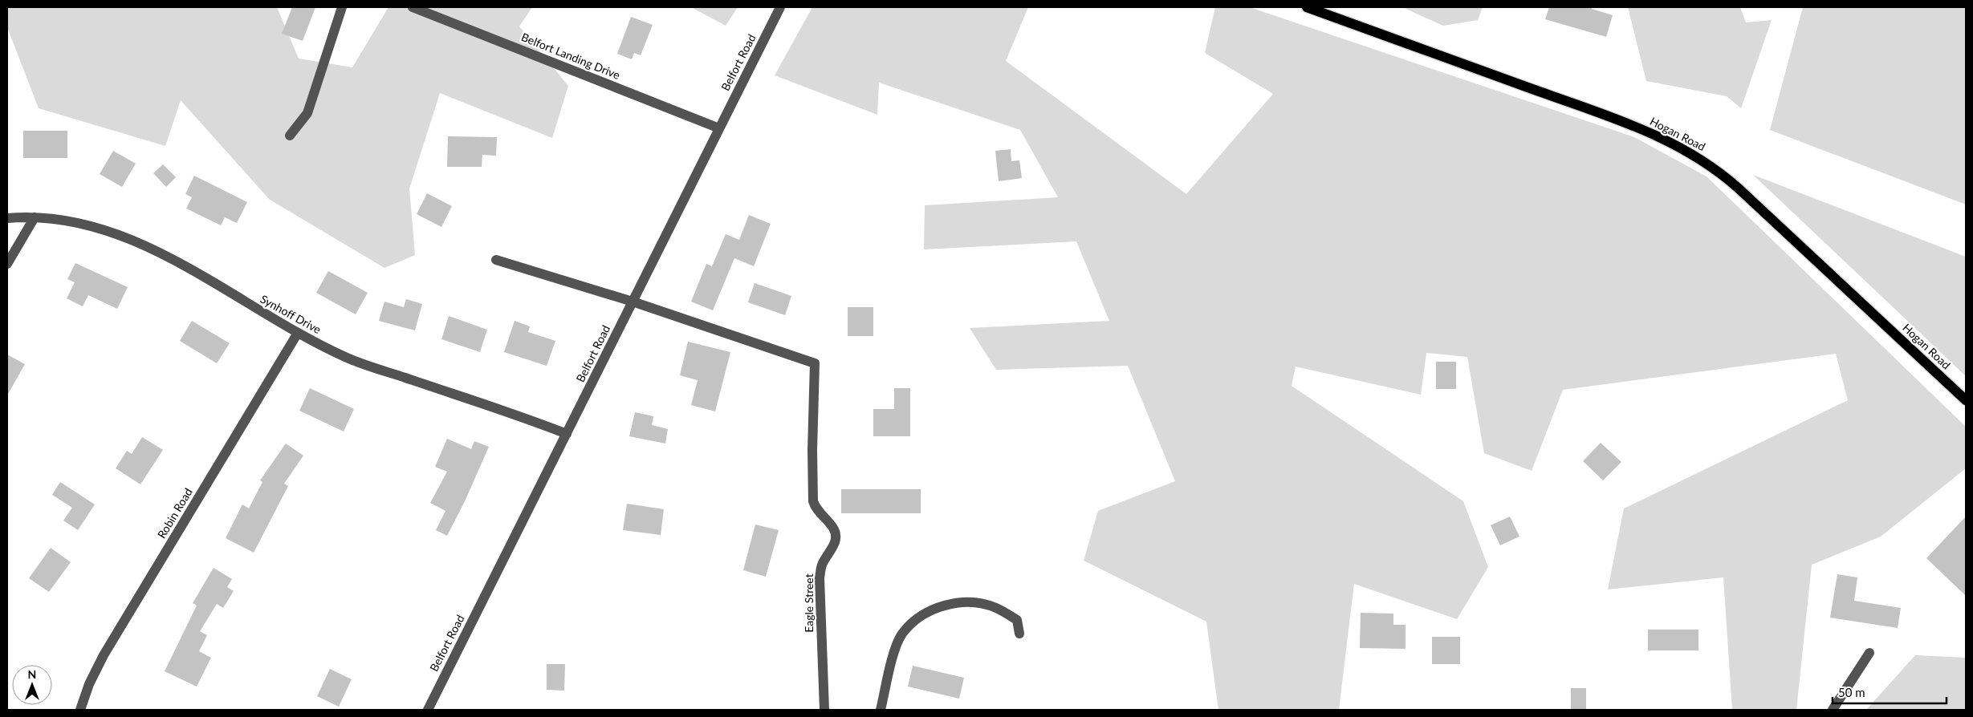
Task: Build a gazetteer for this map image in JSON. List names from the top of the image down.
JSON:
{
  "streets": {
    "main road": ["Hogan Road"],
    "street": [
      "Belfort Landing Drive",
      "Belfort Road",
      "Synhoff Drive",
      "Robin Road",
      "Eagle Street"
    ]
  },
  "crossings": [
    ["Belfort Landing Drive", "Belfort Road"],
    ["Belfort Road", "Synhoff Drive"],
    ["Belfort Road", "Eagle Street"],
    ["Synhoff Drive", "Robin Road"]
  ],
  "scale_bar": "50 m",
  "north": "top"
}
